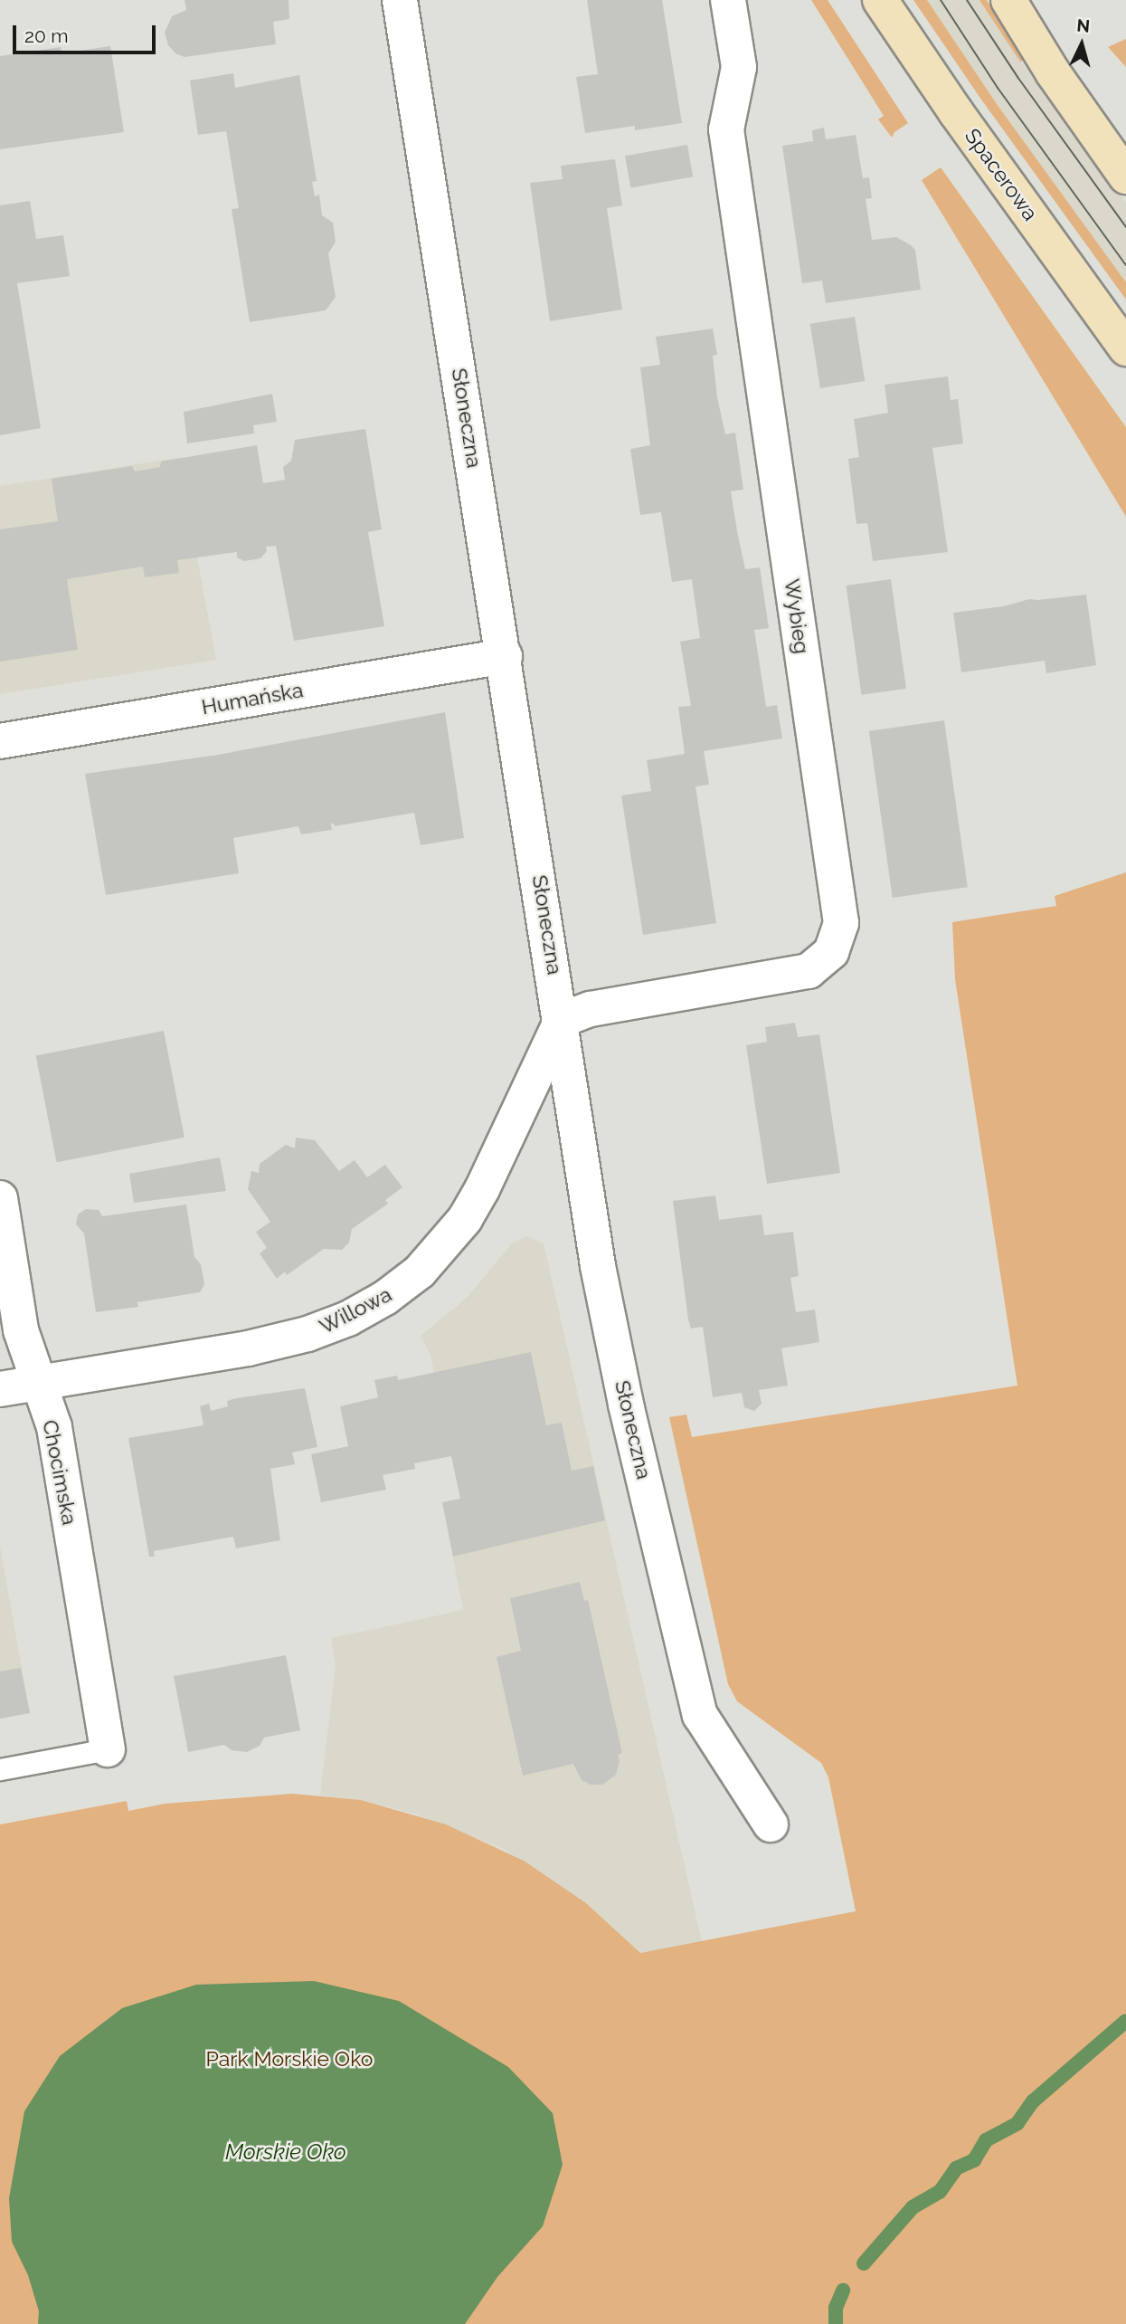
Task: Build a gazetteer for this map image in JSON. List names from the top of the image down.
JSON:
{
  "streets": {
    "main road": ["Spacerowa"],
    "street": [
      "Słoneczna",
      "Wybieg",
      "Humańska",
      "Willowa",
      "Chocimska"
    ]
  },
  "crossings": [
    ["Słoneczna", "Wybieg"],
    ["Słoneczna", "Humańska"],
    ["Słoneczna", "Willowa"],
    ["Wybieg", "Willowa"],
    ["Willowa", "Chocimska"]
  ],
  "water": ["Morskie Oko"],
  "parks": ["Park Morskie Oko"],
  "scale_bar": "20 m",
  "north": "top"
}
